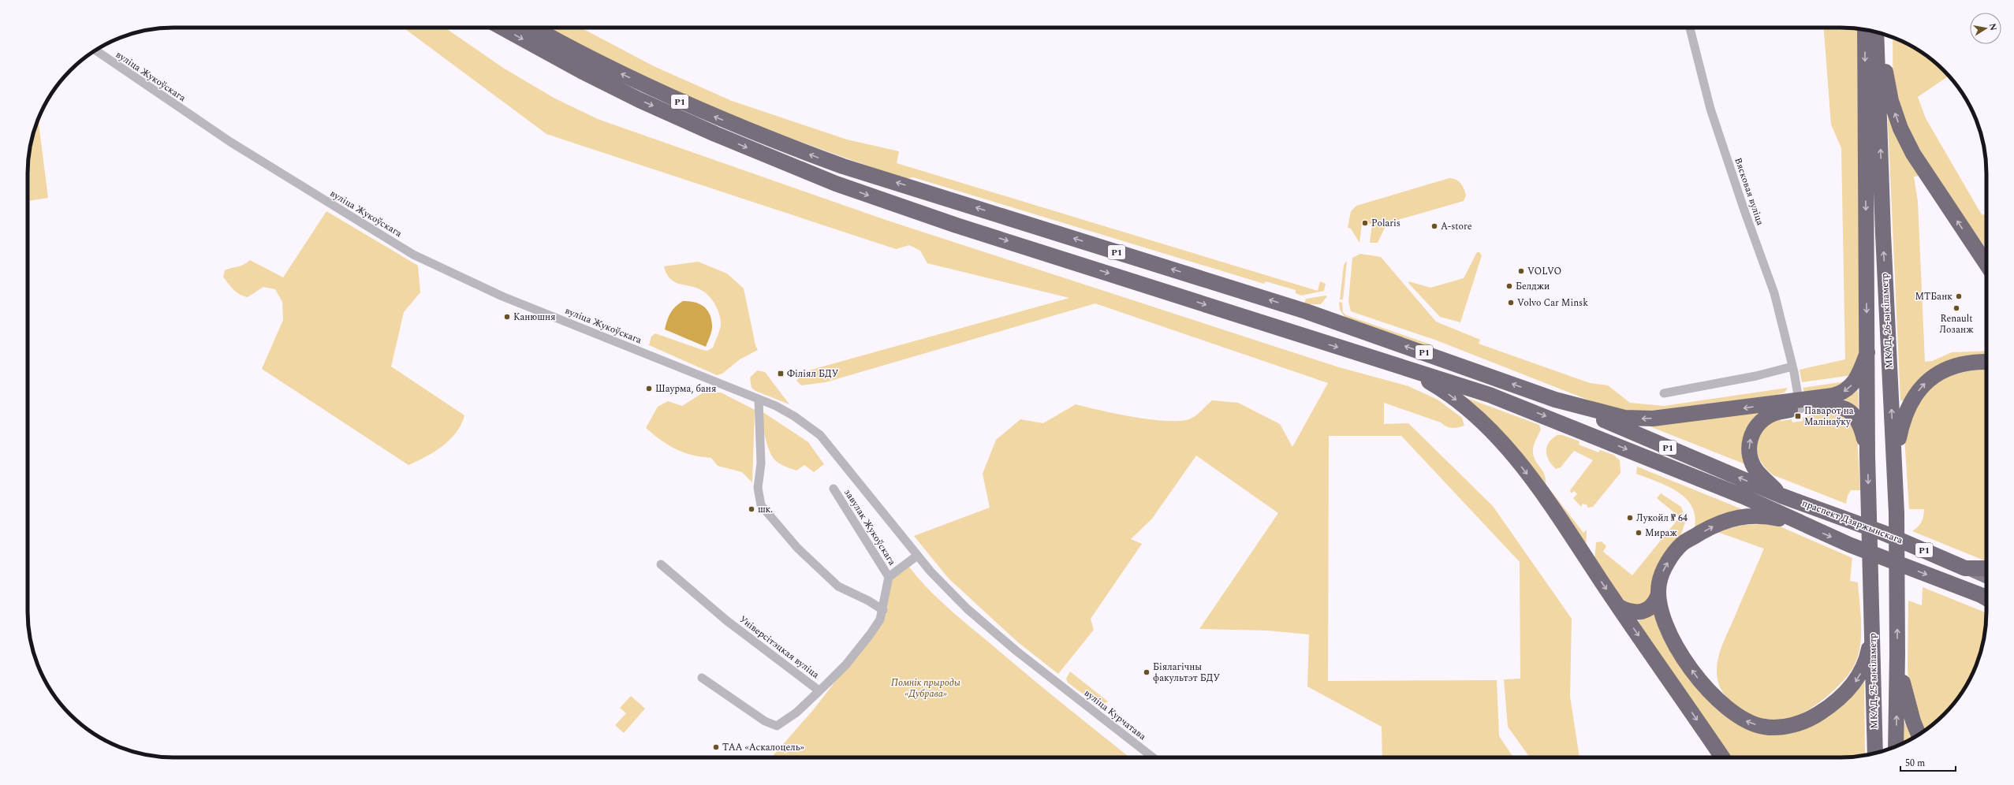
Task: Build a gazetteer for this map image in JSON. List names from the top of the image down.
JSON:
{
  "streets": {
    "highway": [
      "Р1",
      "МКАД, 26-ы кіламетр",
      "праспект Дзяржынскага",
      "МКАД, 25-ы кіламетр"
    ],
    "street": [
      "вуліца Жукоўскага",
      "Вясковая вуліца",
      "завулак Жукоўскага",
      "Універсітэцкая вуліца",
      "вуліца Курчатава"
    ]
  },
  "crossings": [
    ["вуліца Жукоўскага", "вуліца Курчатава"],
    ["Р1", "праспект Дзяржынскага"],
    ["МКАД, 26-ы кіламетр", "МКАД, 25-ы кіламетр"]
  ],
  "parks": ["Помнік прыроды «Дубрава»"],
  "places": {
    "other": [
      "Polaris",
      "А-store",
      "VOLVO",
      "Белджи",
      "МТБанк",
      "Volvo Car Minsk",
      "Renault Лозанж",
      "Канюшня",
      "Шаурма, баня",
      "шк.",
      "Лукойл № 64",
      "Мираж",
      "Біялагічны факультэт БДУ",
      "ТАА «Аскалоцель»"
    ],
    "transit": ["Філіял БДУ", "Паварот на Малінаўку"]
  },
  "scale_bar": "50 m",
  "north": "right"
}
